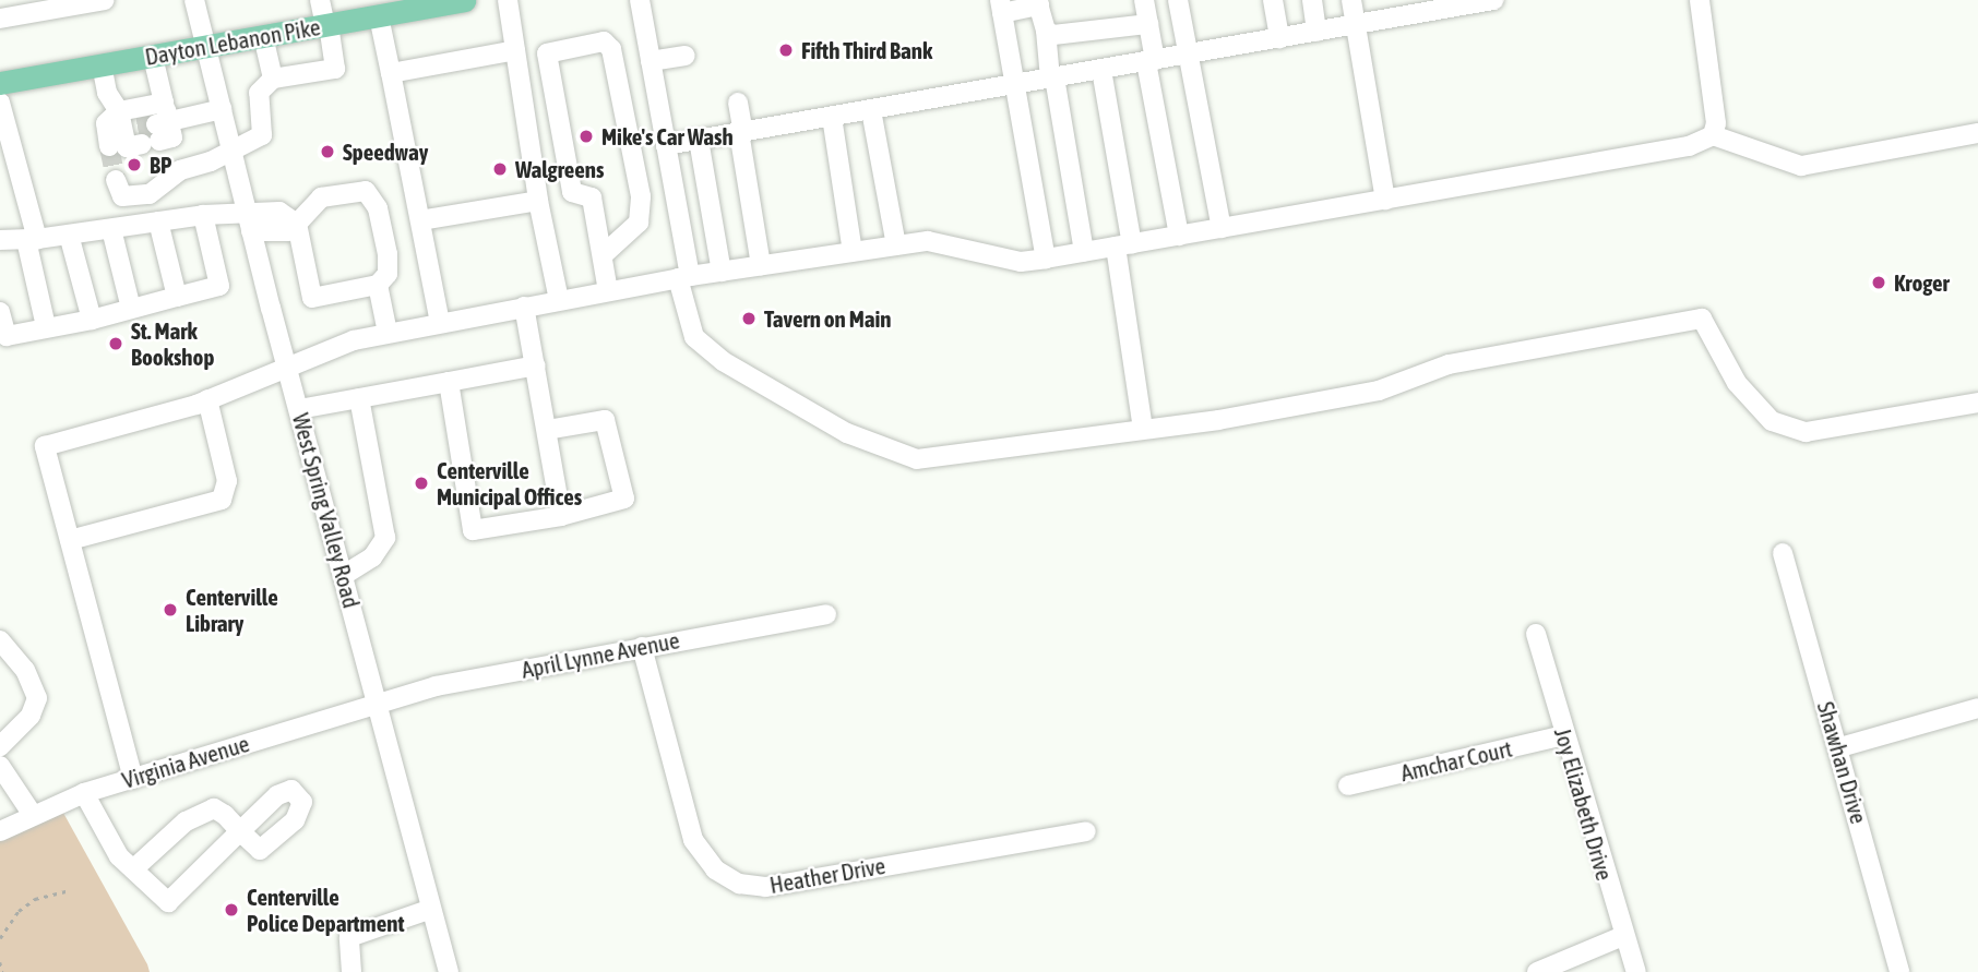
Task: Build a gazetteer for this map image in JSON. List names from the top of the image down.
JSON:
{
  "streets": {
    "main road": ["Dayton Lebanon Pike"],
    "street": [
      "West Spring Valley Road",
      "April Lynne Avenue",
      "Amchar Court",
      "Virginia Avenue",
      "Shawhan Drive",
      "Joy Elizabeth Drive",
      "Heather Drive"
    ]
  },
  "crossings": [
    ["Dayton Lebanon Pike", "West Spring Valley Road"],
    ["West Spring Valley Road", "April Lynne Avenue"],
    ["West Spring Valley Road", "Virginia Avenue"],
    ["April Lynne Avenue", "Virginia Avenue"],
    ["April Lynne Avenue", "Heather Drive"],
    ["Amchar Court", "Joy Elizabeth Drive"]
  ],
  "places": [
    "Fifth Third Bank",
    "Mike's Car Wash",
    "Speedway",
    "BP",
    "Walgreens",
    "Kroger",
    "Tavern on Main",
    "St. Mark Bookshop",
    "Centerville Municipal Offices",
    "Centerville Library",
    "Centerville Police Department"
  ]
}
